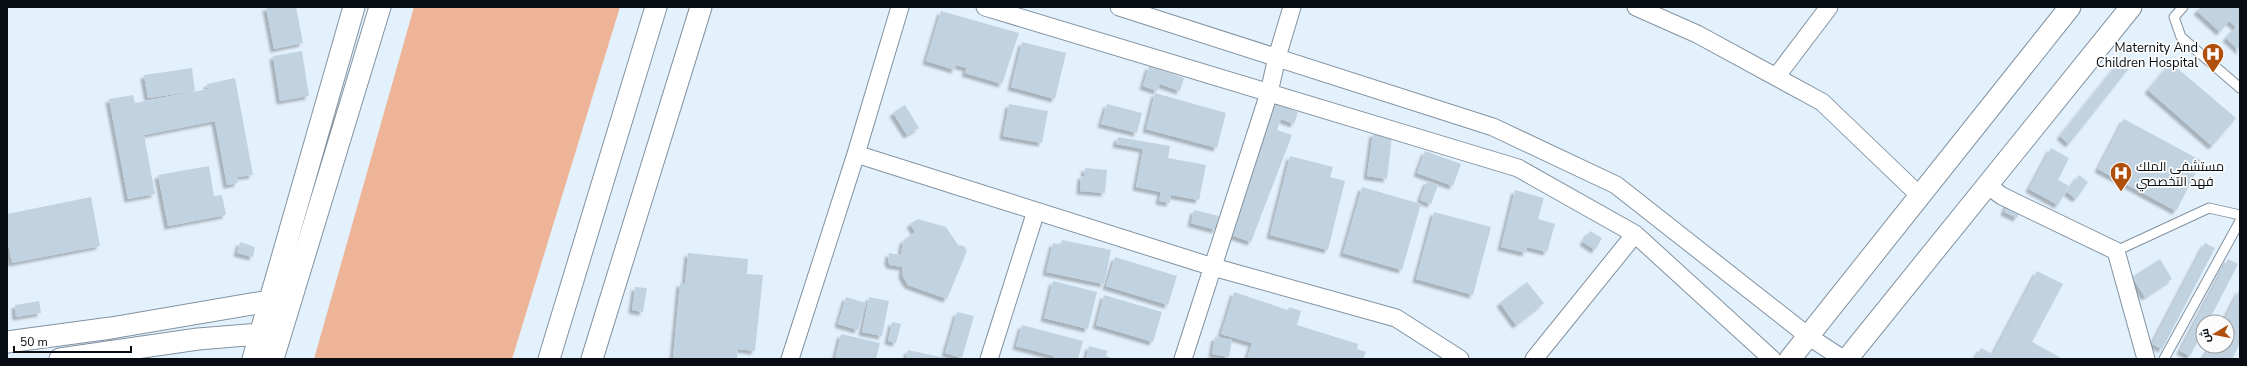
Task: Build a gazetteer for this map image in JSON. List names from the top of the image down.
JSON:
{
  "places": {
    "hospital": ["Maternity And Children Hospital", "مستشفى الملك فهد التخصصي"]
  },
  "scale_bar": "50 m",
  "north": "left"
}
